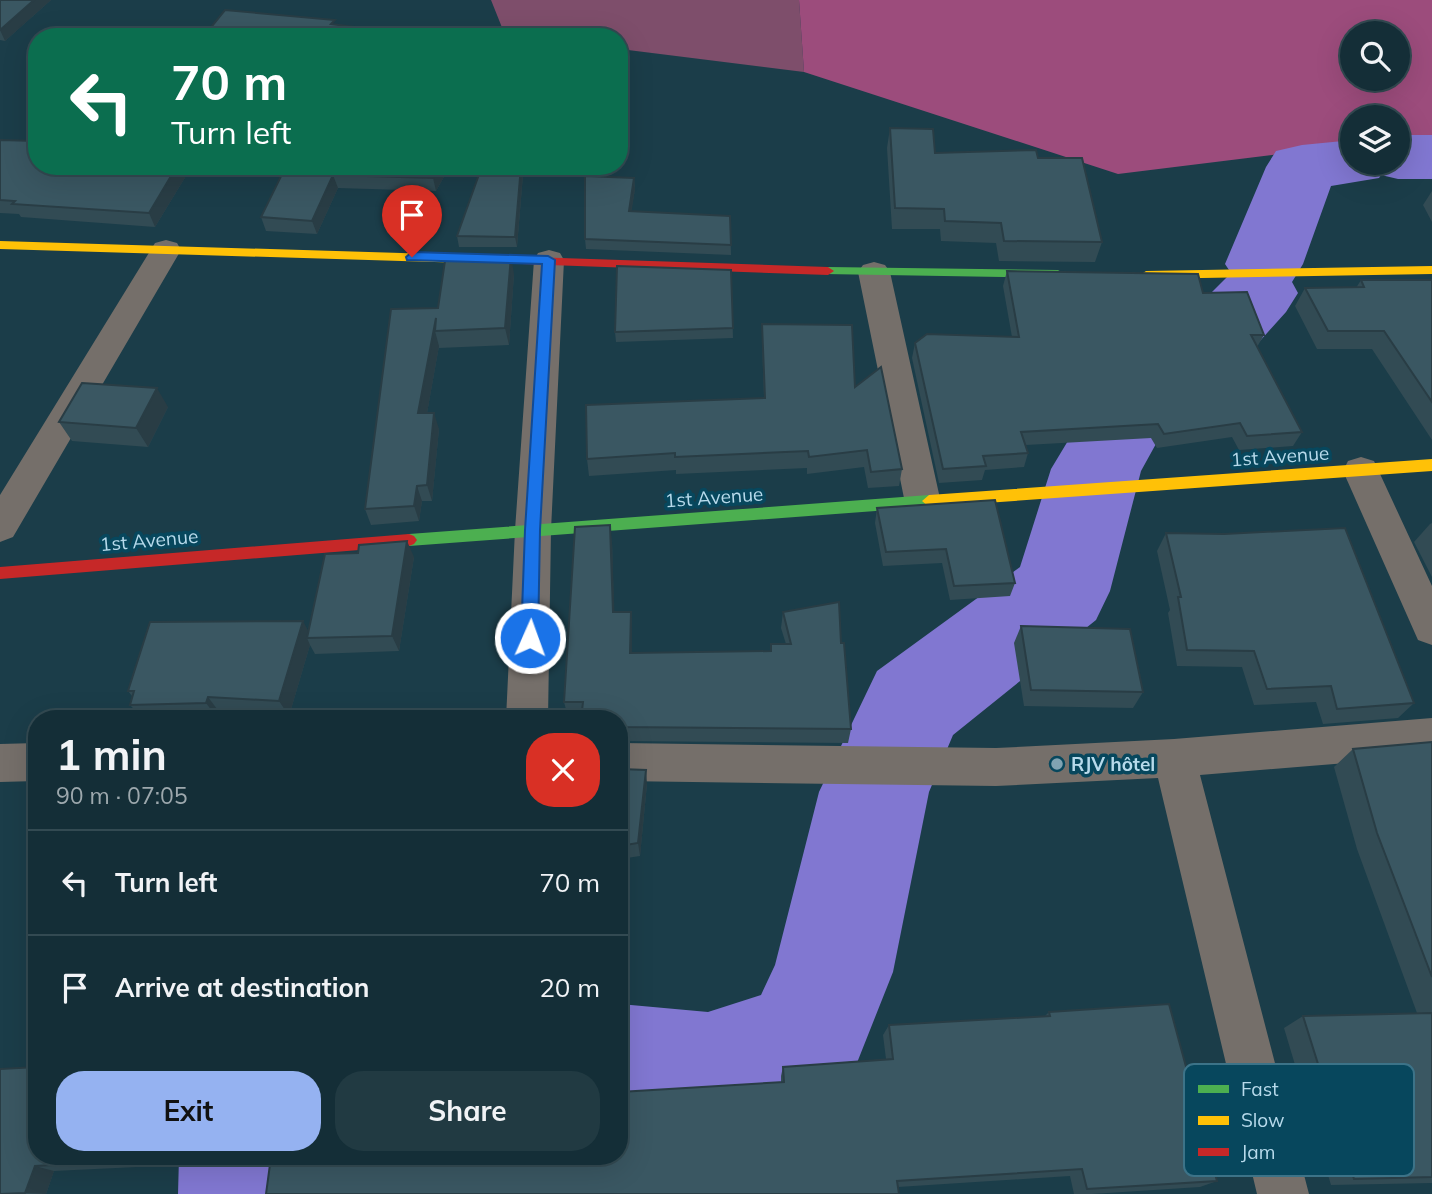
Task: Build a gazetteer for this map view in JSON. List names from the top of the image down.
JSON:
{
  "streets": {
    "street": ["1st Avenue"]
  },
  "places": ["RJV hôtel"],
  "legend": ["Fast", "Slow", "Jam"],
  "page": {
    "turn": ["70 m", "Turn left"],
    "heading": ["1 min", "90 m · 07:05"],
    "list": [
      {
        "name": "Turn left",
        "value": "70 m"
      },
      {
        "name": "Arrive at destination",
        "value": "20 m"
      }
    ],
    "buttons": ["Exit", "Share"]
  }
}
